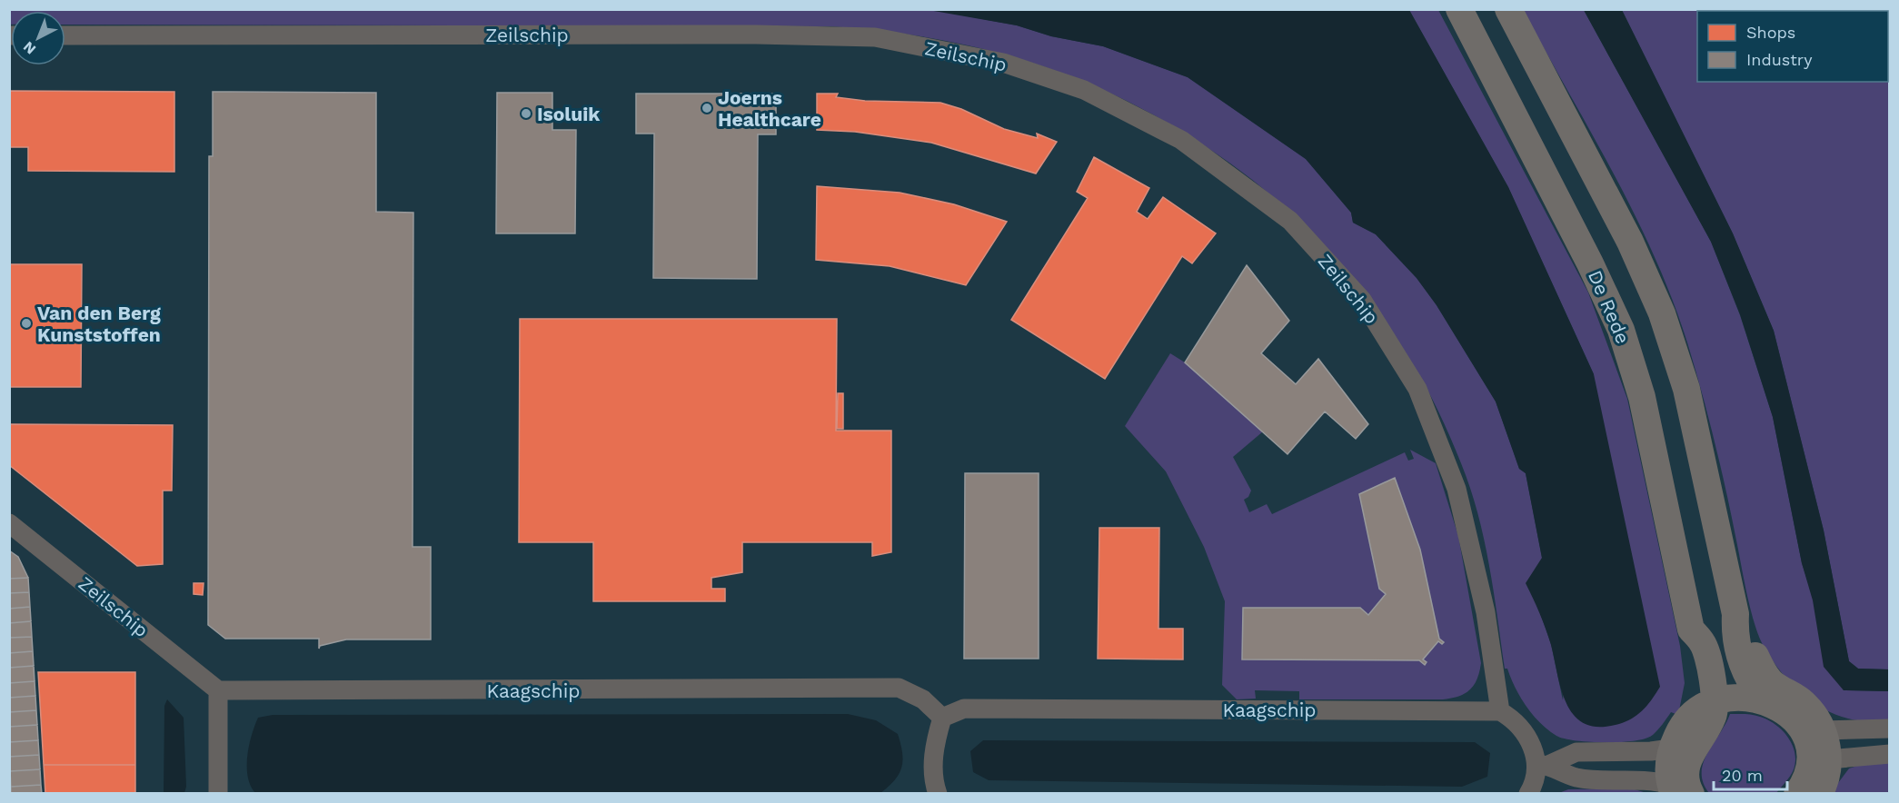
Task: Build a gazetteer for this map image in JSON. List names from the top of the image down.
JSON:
{
  "streets": {
    "main road": ["De Rede"],
    "street": ["Zeilschip", "Kaagschip"]
  },
  "crossings": [
    ["Zeilschip", "Kaagschip"]
  ],
  "places": ["Joerns Healthcare", "Isoluik", "Van den Berg Kunststoffen"],
  "legend": ["Shops", "Industry"],
  "scale_bar": "20 m",
  "north": "bottom left"
}
